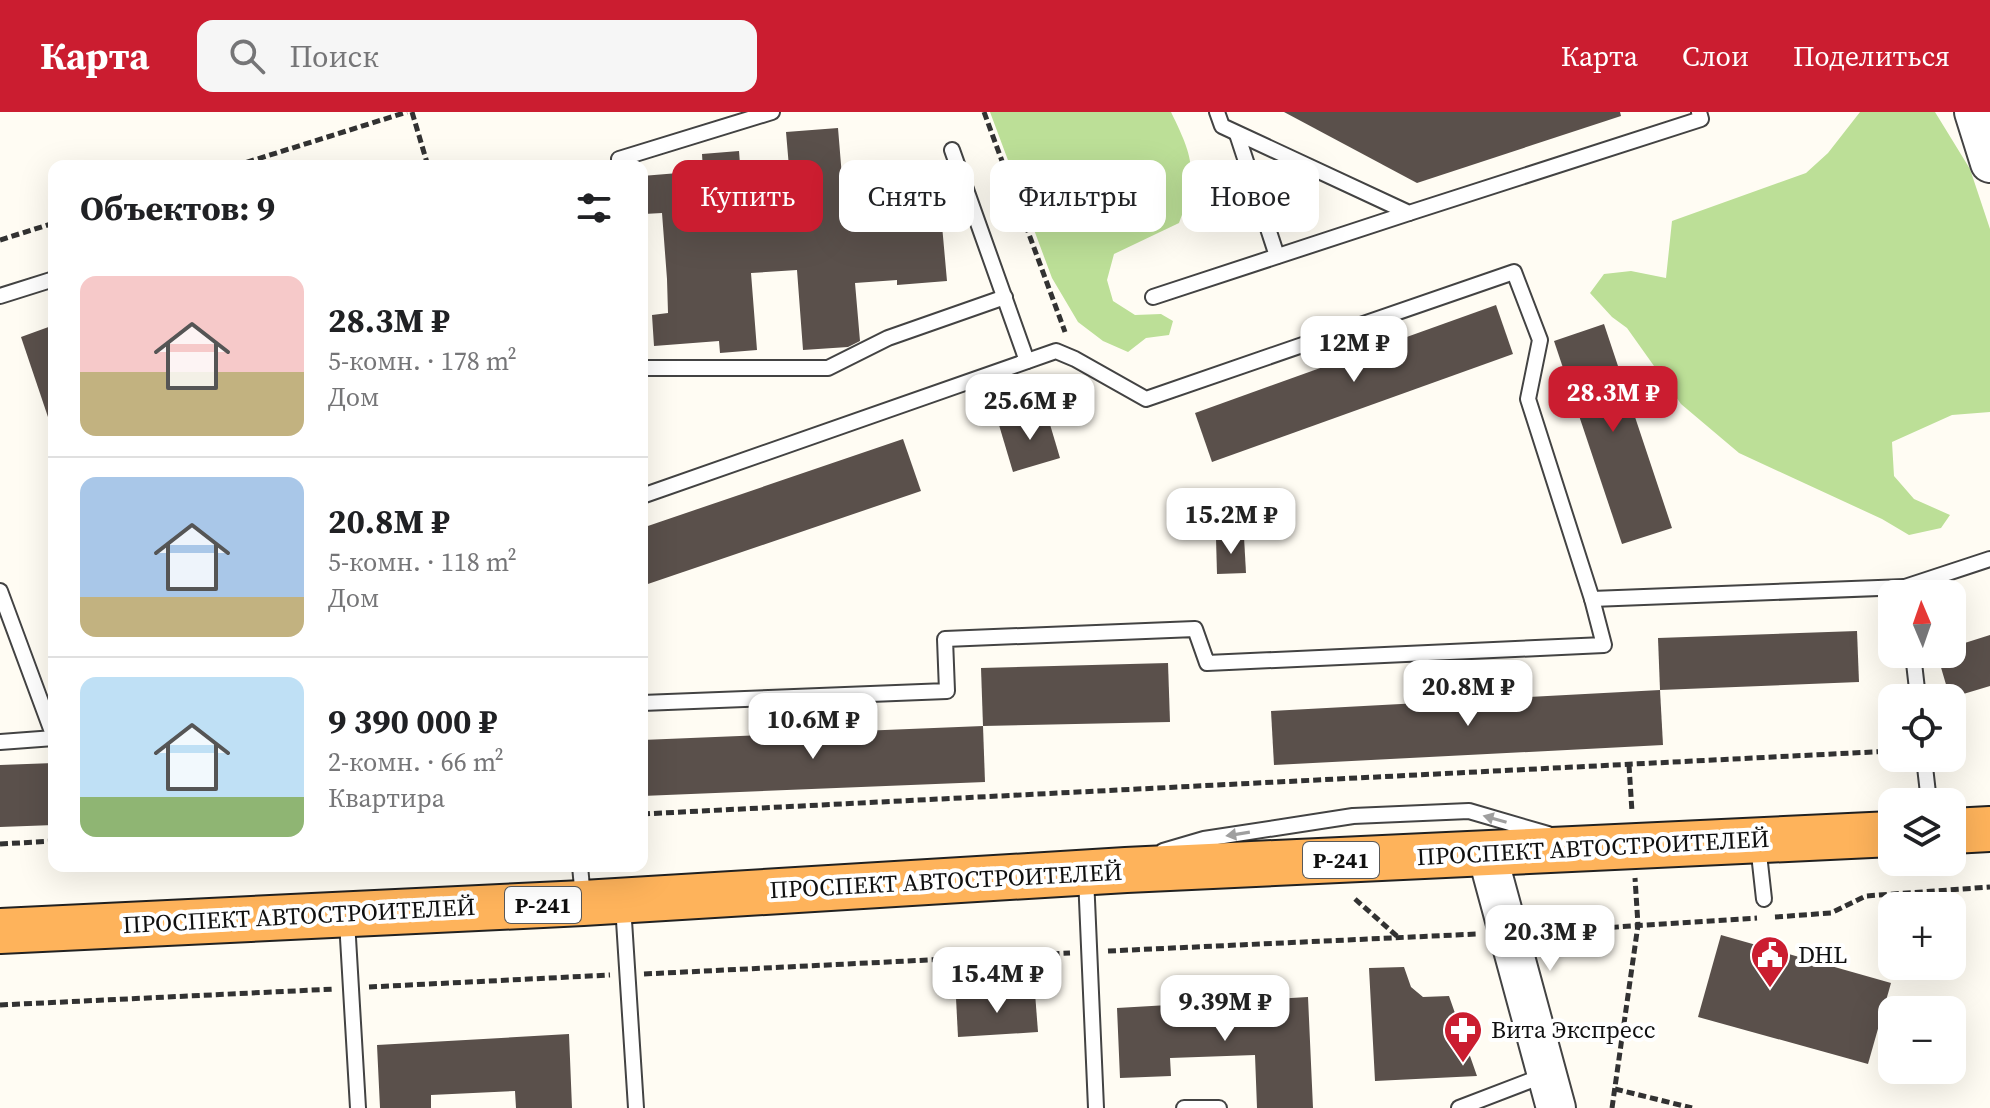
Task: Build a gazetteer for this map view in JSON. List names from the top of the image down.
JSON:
{
  "streets": {
    "highway": ["ПРОСПЕКТ АВТОСТРОИТЕЛЕЙ", "Р-241"]
  },
  "places": {
    "public building": ["DHL"],
    "pharmacy": ["Вита Экспресс"]
  },
  "north": "top",
  "page": {
    "header": "Карта",
    "search": "Поиск",
    "nav": ["Карта", "Слои", "Поделиться"],
    "chip": [
      "Купить",
      "Снять",
      "Фильтры",
      "Новое"
    ],
    "heading": "Объектов: 9",
    "list": [
      {
        "name": "28.3M ₽",
        "note": "5-комн. · 178 m² · Дом"
      },
      {
        "name": "20.8M ₽",
        "note": "5-комн. · 118 m² · Дом"
      },
      {
        "name": "9 390 000 ₽",
        "note": "2-комн. · 66 m² · Квартира"
      }
    ],
    "price": [
      "12M ₽",
      "28.3M ₽",
      "25.6M ₽",
      "15.2M ₽",
      "20.8M ₽",
      "10.6M ₽",
      "20.3M ₽",
      "15.4M ₽",
      "9.39M ₽"
    ],
    "map_buttons": ["+", "−"]
  }
}
